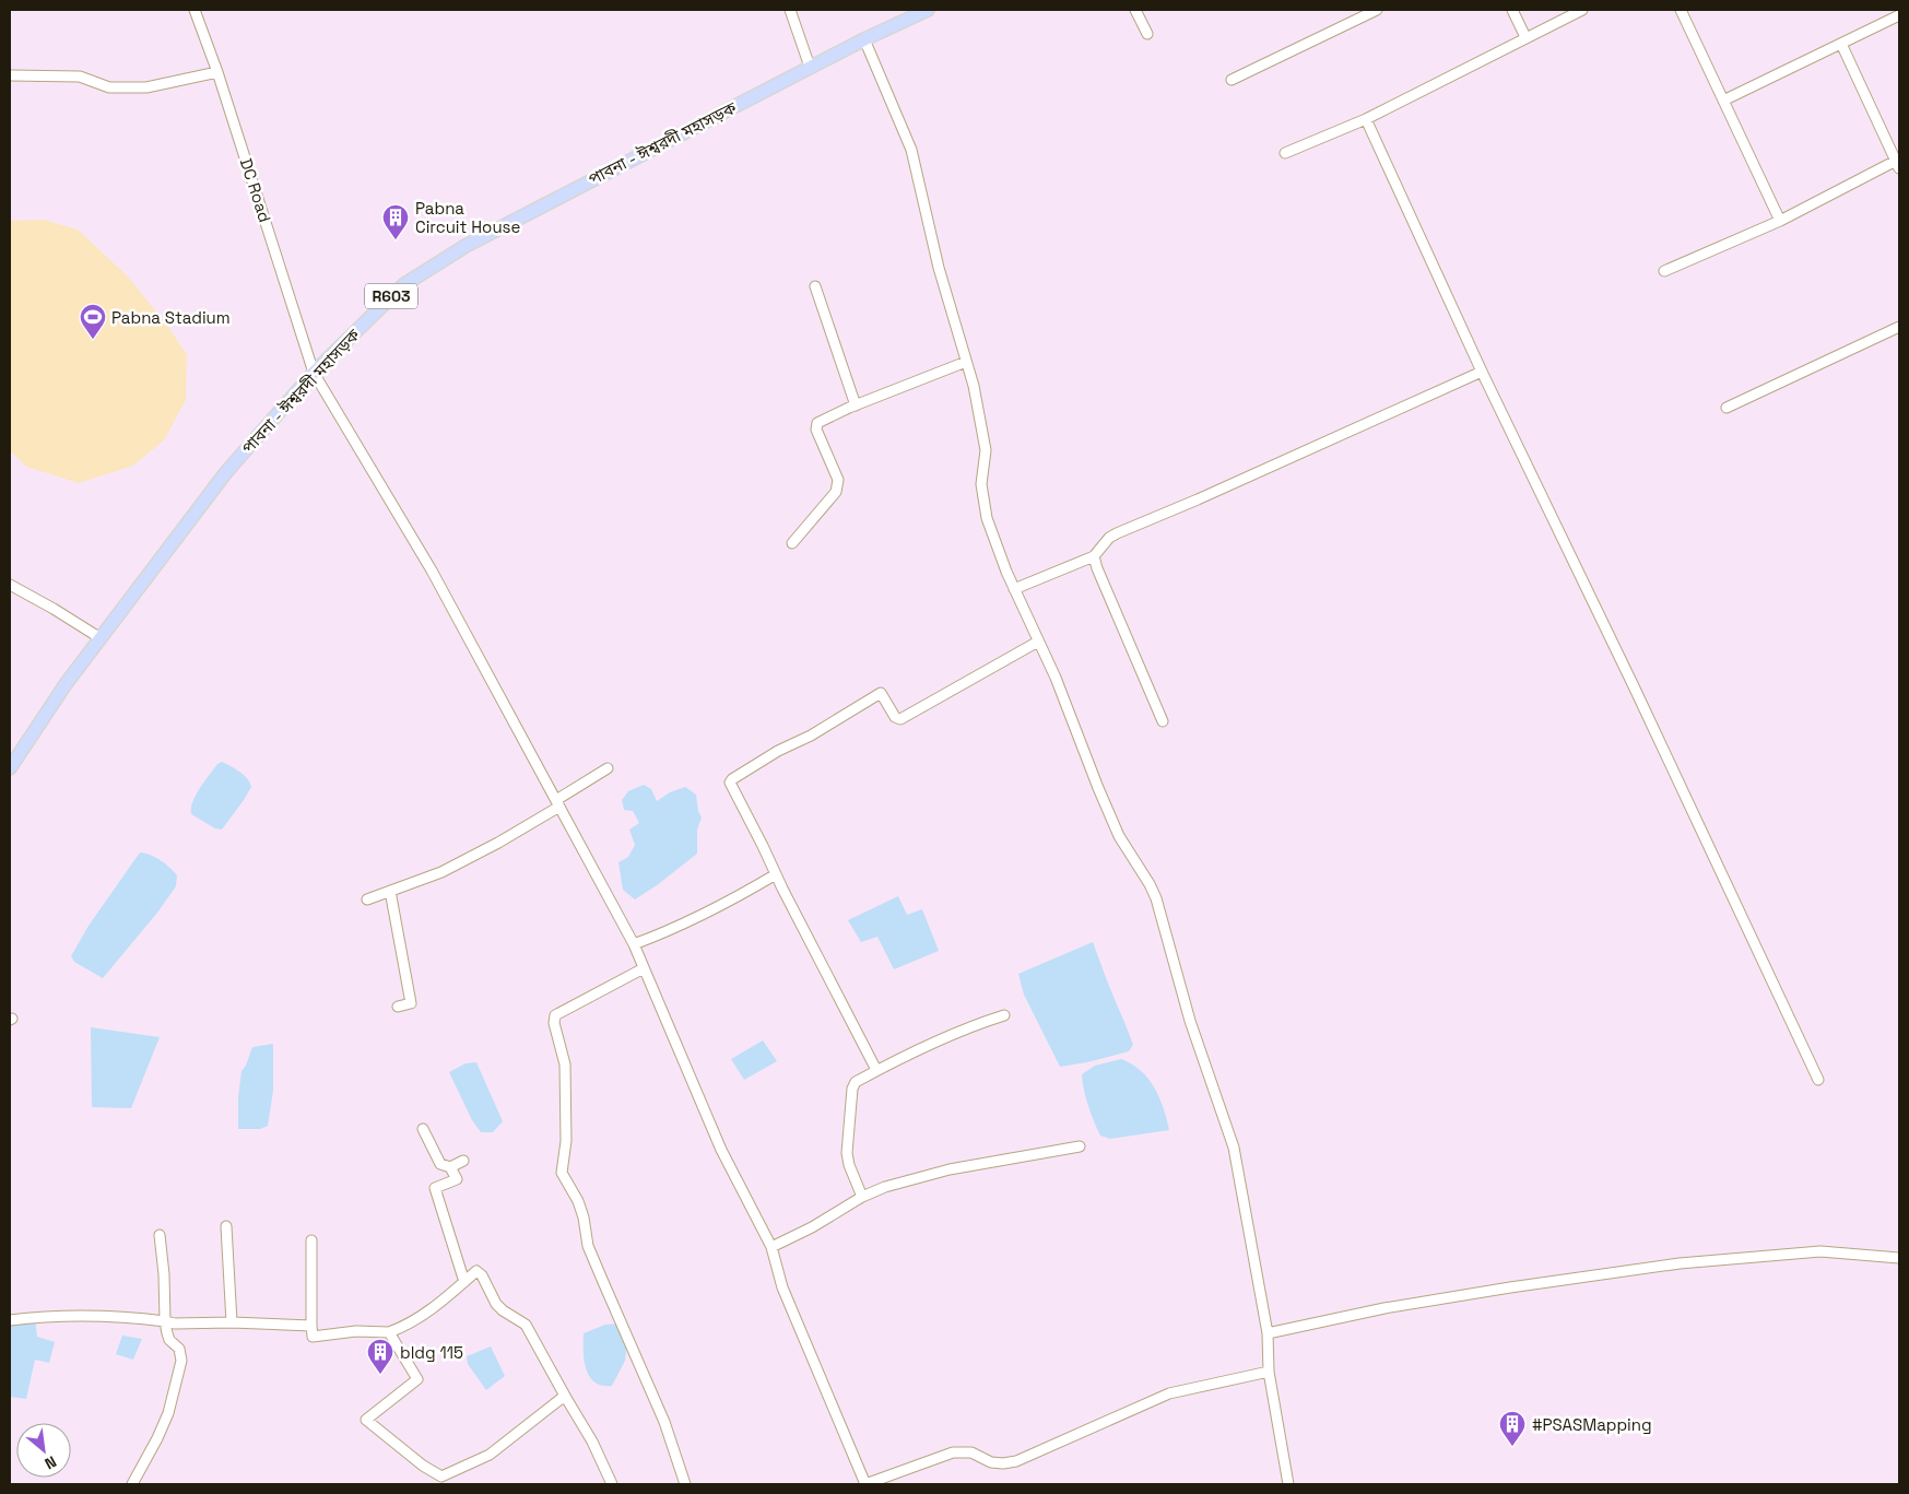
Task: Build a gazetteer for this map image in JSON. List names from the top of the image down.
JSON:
{
  "streets": {
    "main road": ["পাবনা - ঈশ্বরদী মহাসড়ক", "R603"],
    "street": ["DC Road"]
  },
  "crossings": [
    ["পাবনা - ঈশ্বরদী মহাসড়ক", "DC Road"]
  ],
  "places": {
    "building": ["Pabna Circuit House", "bldg 115", "#PSASMapping"],
    "sports": ["Pabna Stadium"]
  },
  "north": "bottom right"
}
